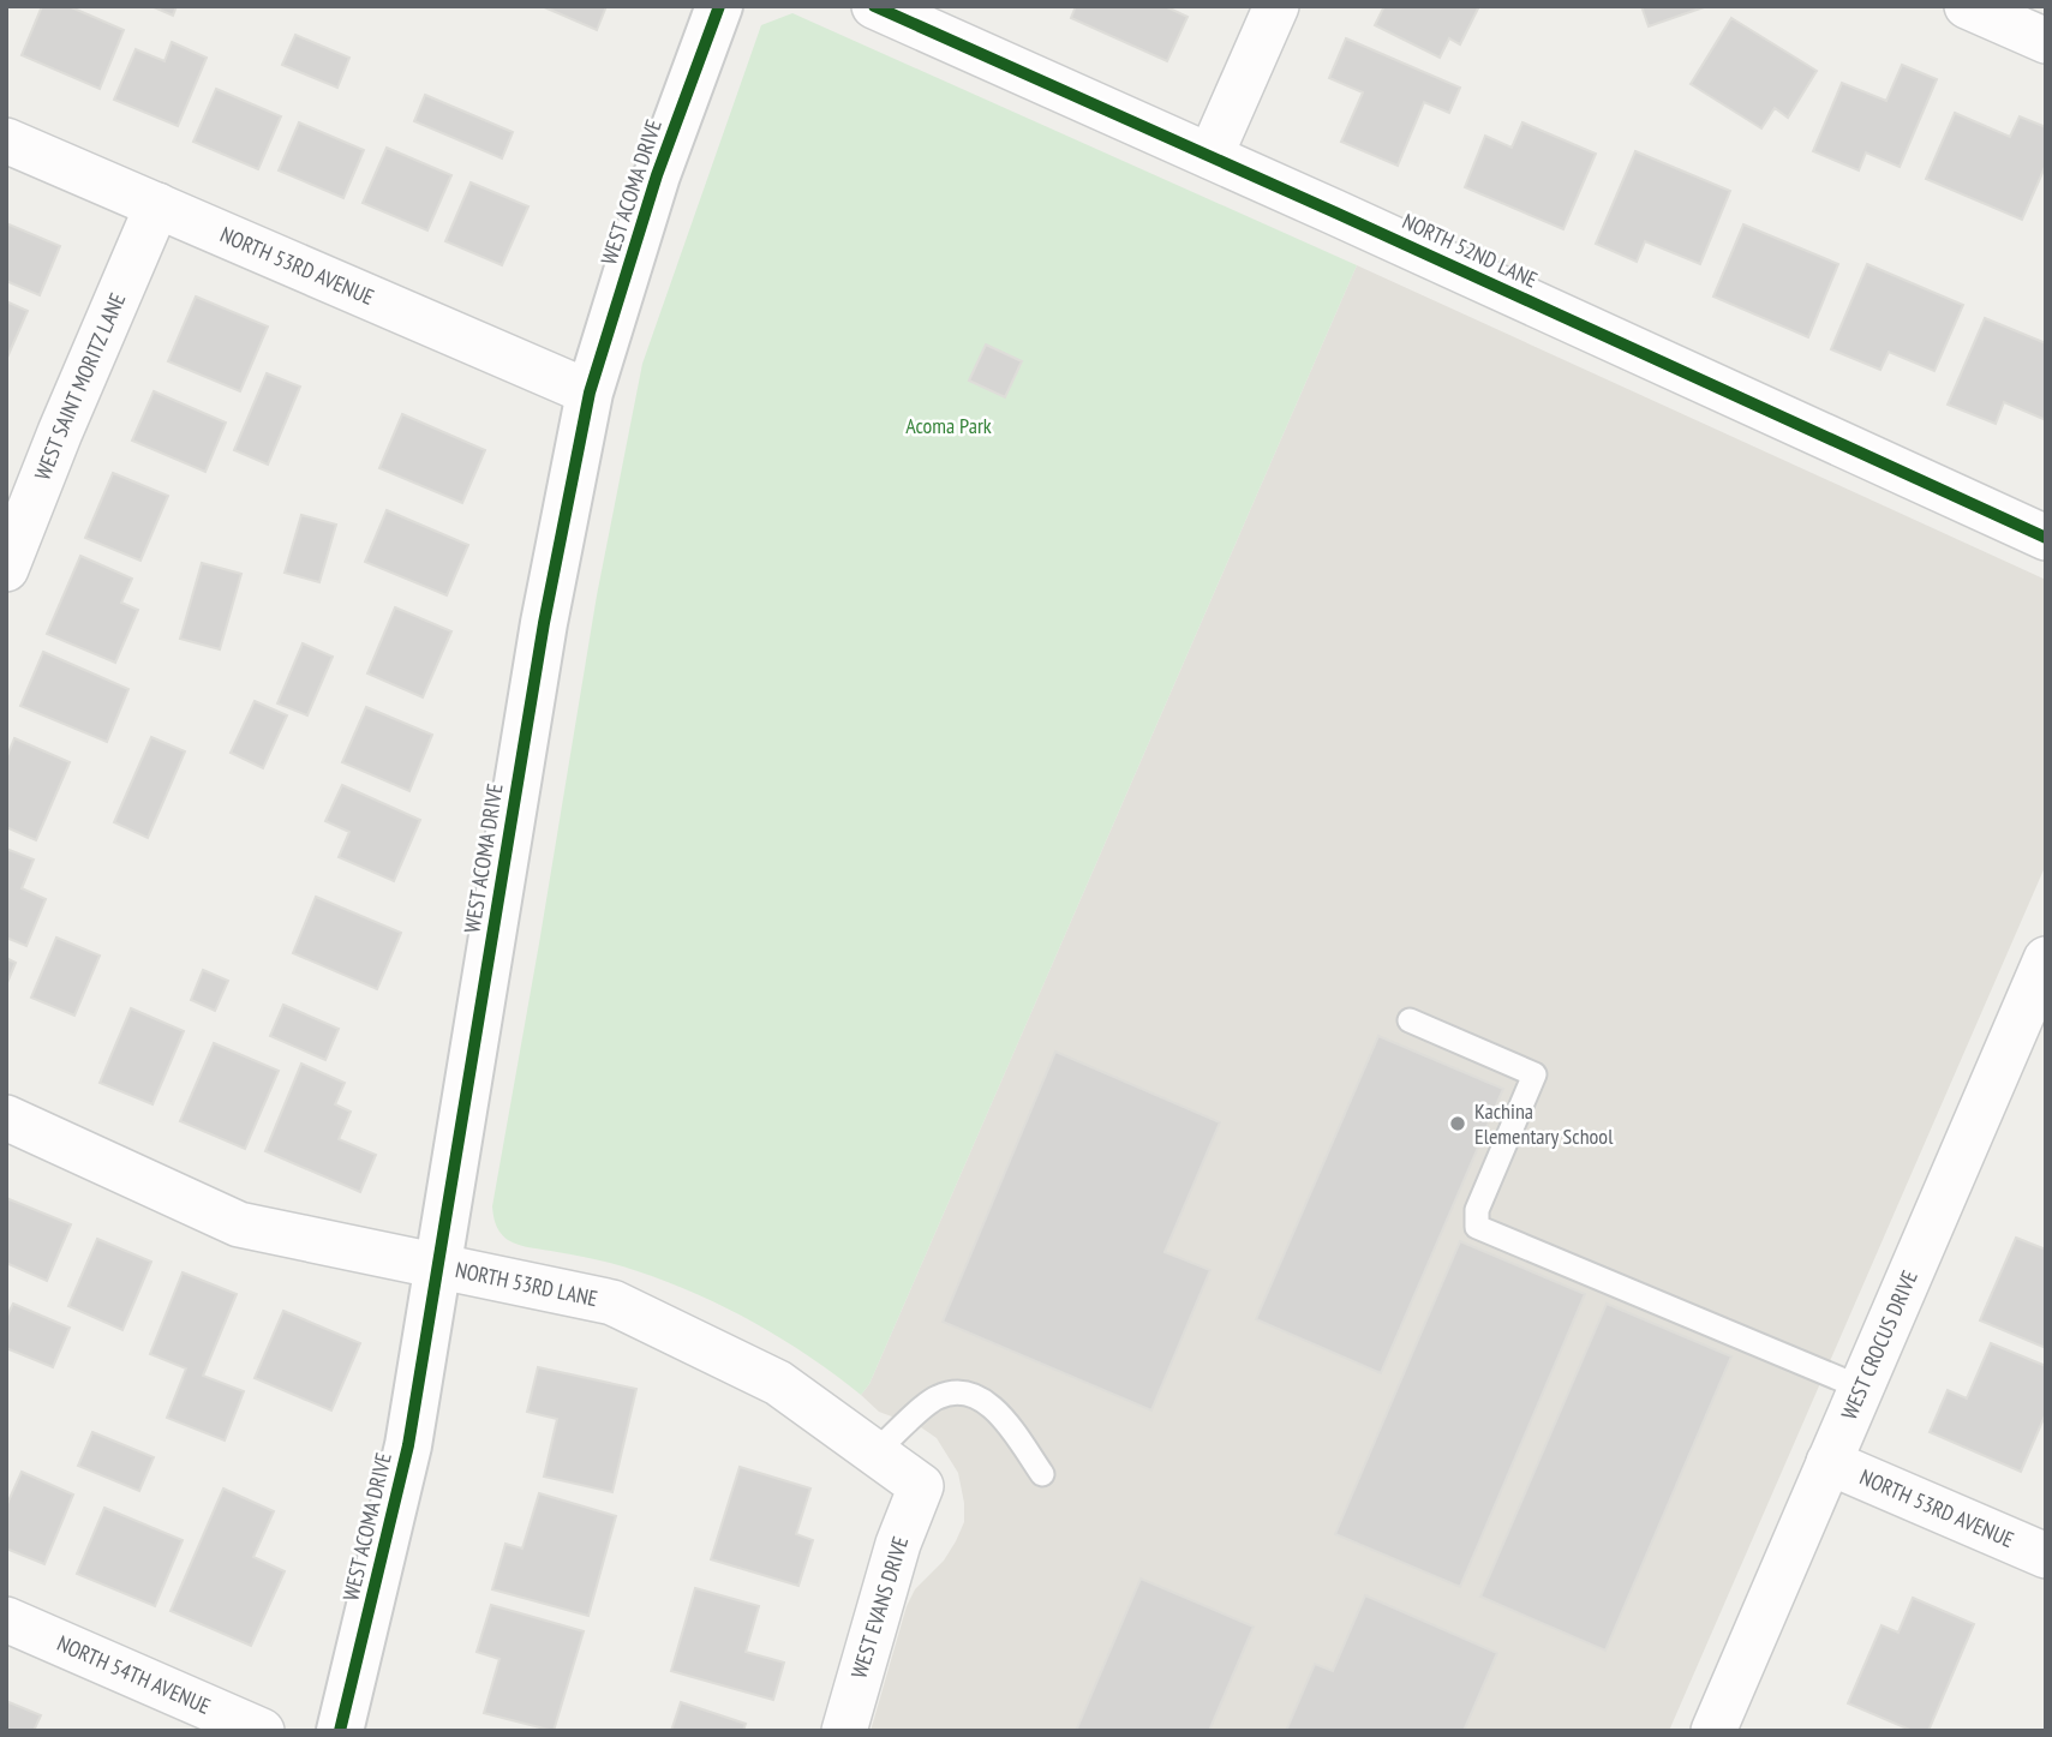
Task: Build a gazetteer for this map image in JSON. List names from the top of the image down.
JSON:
{
  "streets": {
    "street": [
      "WEST ACOMA DRIVE",
      "NORTH 52ND LANE",
      "NORTH 53RD AVENUE",
      "WEST SAINT MORITZ LANE",
      "NORTH 53RD LANE",
      "WEST CROCUS DRIVE",
      "WEST EVANS DRIVE",
      "NORTH 54TH AVENUE"
    ]
  },
  "crossings": [
    ["WEST ACOMA DRIVE", "NORTH 53RD AVENUE"],
    ["WEST ACOMA DRIVE", "NORTH 53RD LANE"],
    ["NORTH 53RD AVENUE", "WEST SAINT MORITZ LANE"],
    ["NORTH 53RD AVENUE", "WEST CROCUS DRIVE"],
    ["NORTH 53RD LANE", "WEST EVANS DRIVE"]
  ],
  "parks": ["Acoma Park"],
  "places": ["Kachina Elementary School"]
}
